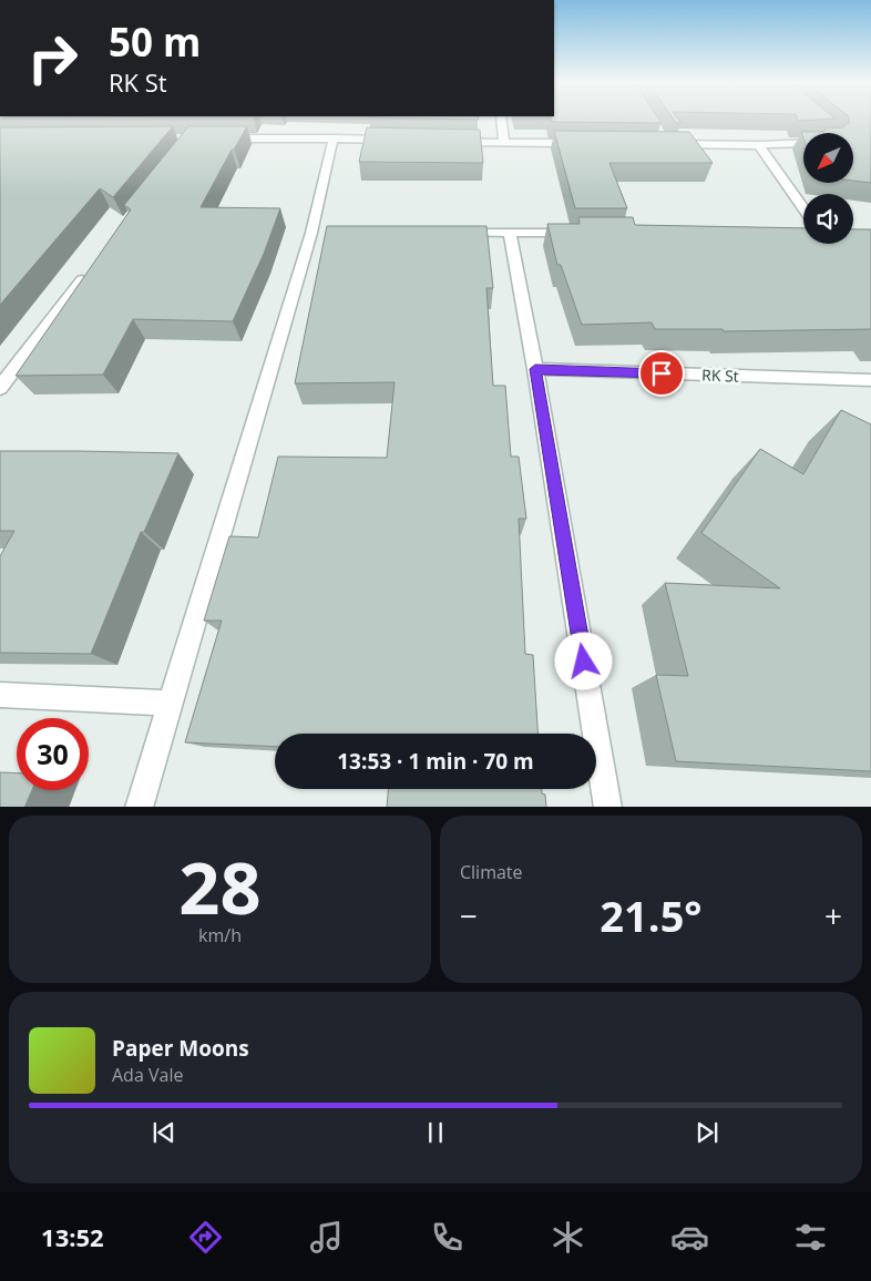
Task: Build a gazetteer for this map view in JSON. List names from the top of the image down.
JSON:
{
  "streets": {
    "street": ["RK St"]
  },
  "north": "bottom left",
  "page": {
    "turn": ["50 m", "RK St"],
    "limit": "30",
    "trip": "13:53 · 1 min · 70 m",
    "tile": [
      ["28", "km/h"],
      "Climate"
    ],
    "heat": ["−", "21.5°", "+"],
    "song": ["Paper Moons", "Ada Vale"],
    "tabs": "13:52"
  }
}
